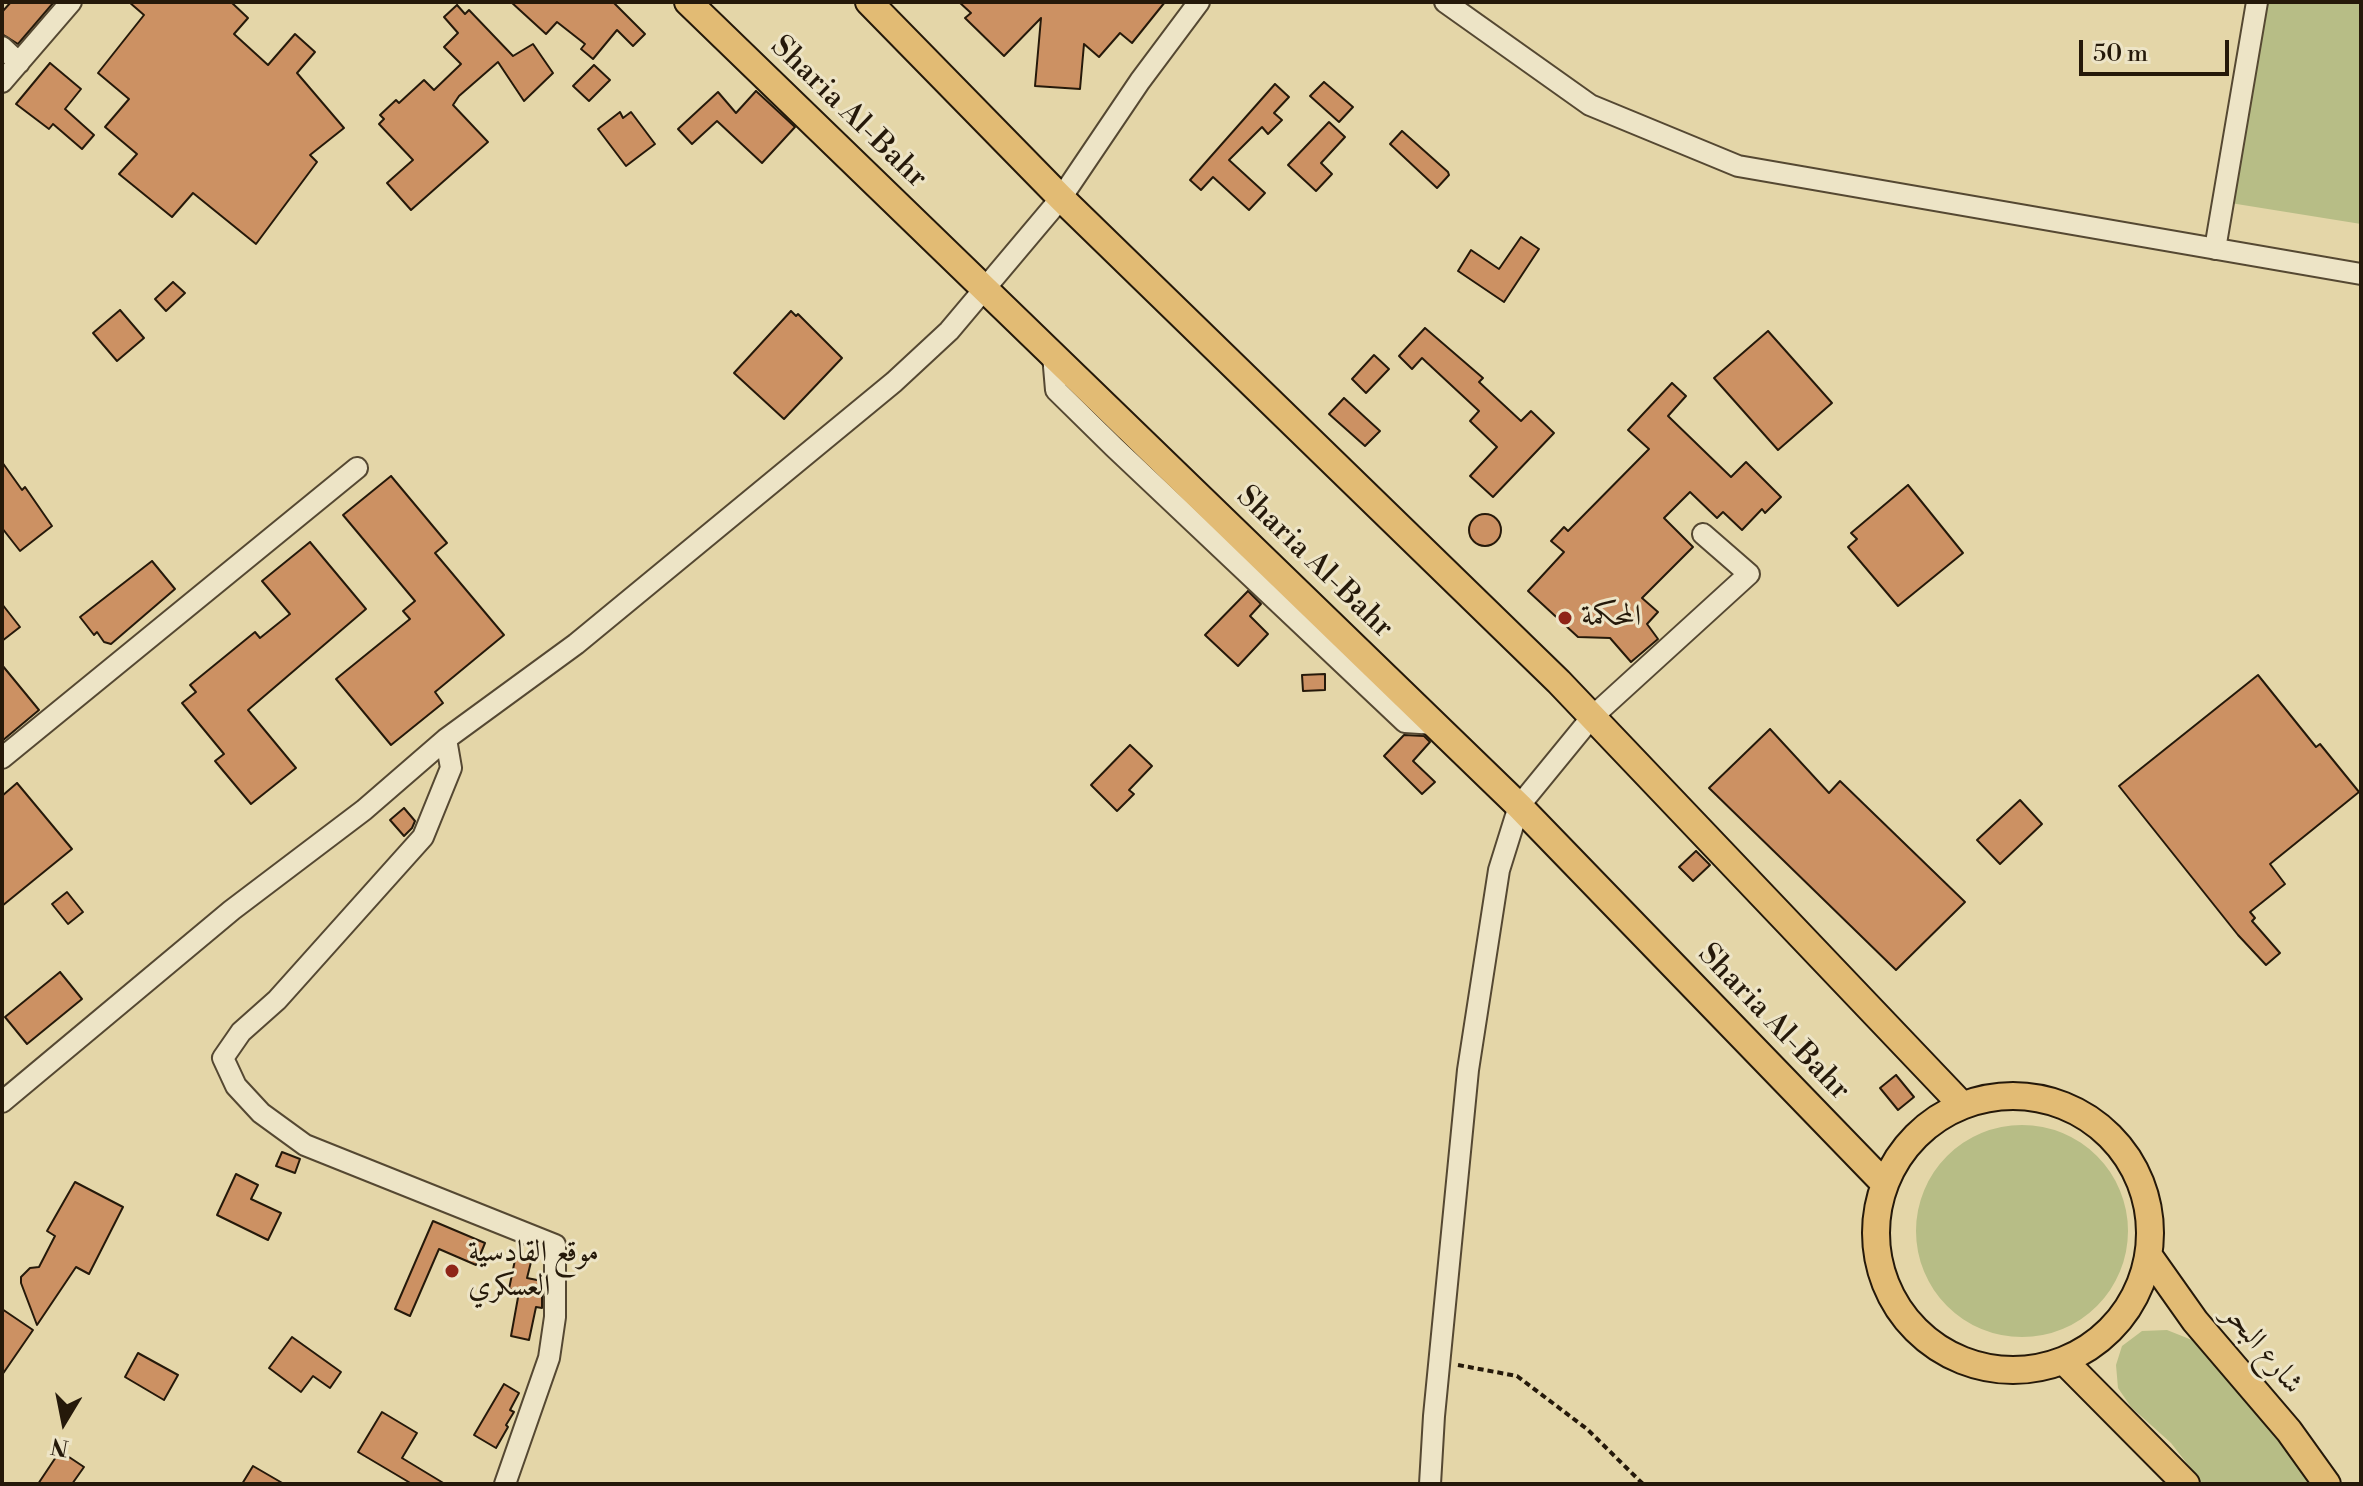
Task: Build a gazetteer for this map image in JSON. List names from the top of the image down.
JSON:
{
  "streets": {
    "main road": ["Sharia Al-Bahr", "شارع البحر"]
  },
  "crossings": [
    ["Sharia Al-Bahr", "شارع البحر"]
  ],
  "places": ["المحكمة", "موقع القادسية العسكري"],
  "scale_bar": "50 m",
  "north": "bottom"
}
